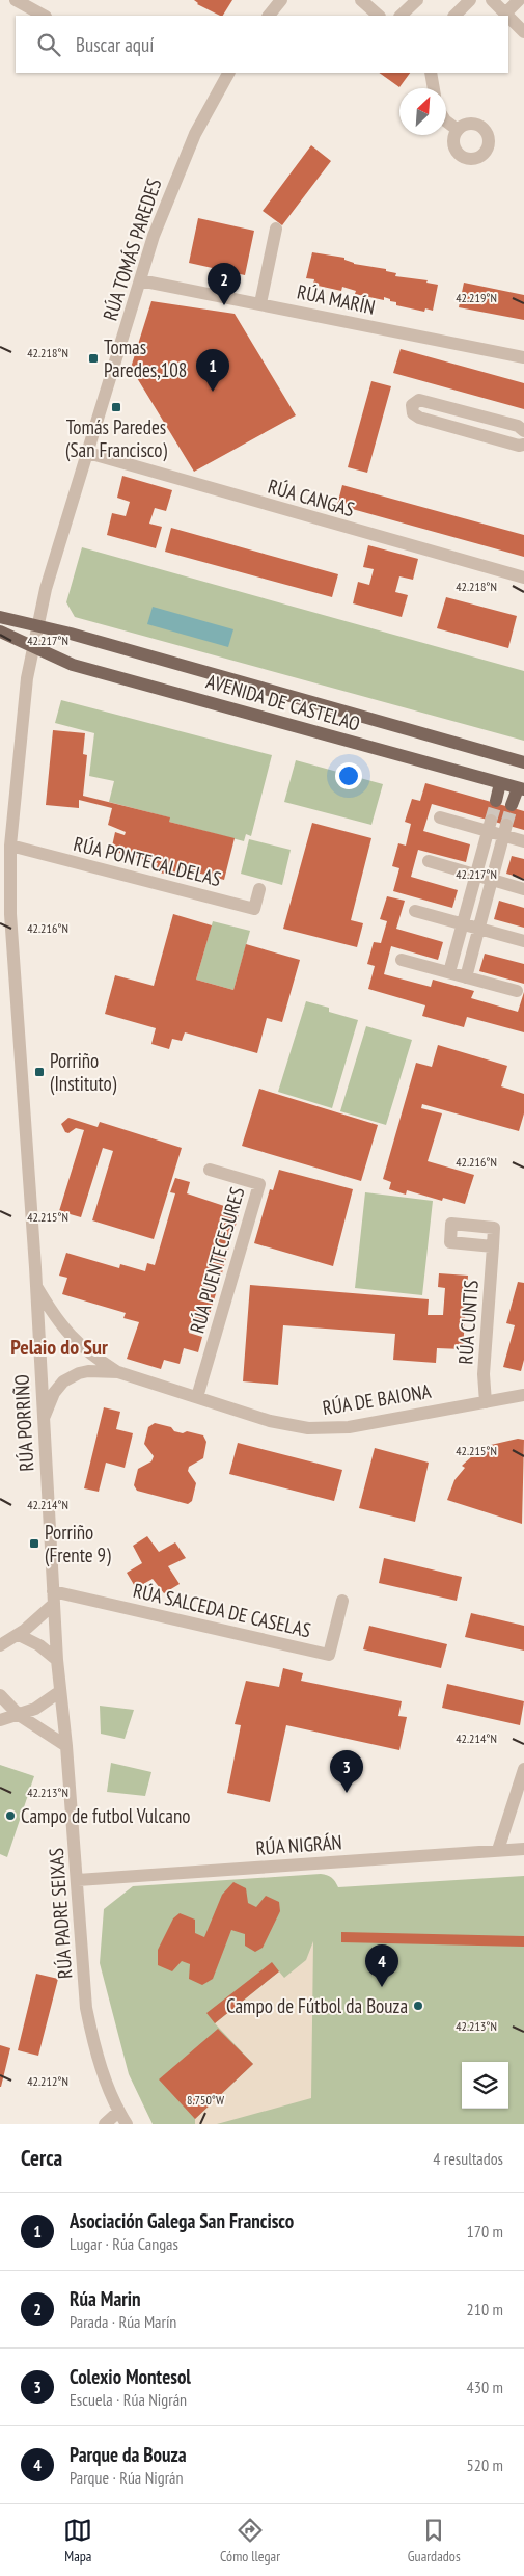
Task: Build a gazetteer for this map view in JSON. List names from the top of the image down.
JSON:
{
  "streets": {
    "main road": ["AVENIDA DE CASTELAO"],
    "street": [
      "RÚA TOMÁS PAREDES",
      "RÚA MARÍN",
      "RÚA CANGAS",
      "RÚA PONTECALDELAS",
      "RÚA PUENTECESURES",
      "RÚA CUNTIS",
      "RÚA DE BAIONA",
      "RÚA PORRIÑO",
      "RÚA SALCEDA DE CASELAS",
      "RÚA NIGRÁN",
      "RÚA PADRE SEIXAS"
    ]
  },
  "crossings": [
    ["RÚA TOMÁS PAREDES", "RÚA MARÍN"],
    ["RÚA TOMÁS PAREDES", "RÚA CANGAS"],
    ["RÚA TOMÁS PAREDES", "AVENIDA DE CASTELAO"],
    ["RÚA TOMÁS PAREDES", "RÚA PORRIÑO"],
    ["AVENIDA DE CASTELAO", "RÚA PORRIÑO"],
    ["RÚA PONTECALDELAS", "RÚA PORRIÑO"],
    ["RÚA PUENTECESURES", "RÚA DE BAIONA"],
    ["RÚA CUNTIS", "RÚA DE BAIONA"],
    ["RÚA DE BAIONA", "RÚA PORRIÑO"],
    ["RÚA PORRIÑO", "RÚA SALCEDA DE CASELAS"],
    ["RÚA PORRIÑO", "RÚA PADRE SEIXAS"],
    ["RÚA NIGRÁN", "RÚA PADRE SEIXAS"]
  ],
  "districts": ["Pelaio do Sur"],
  "places": {
    "transit": [
      "Tomas Paredes,108",
      "Tomás Paredes (San Francisco)",
      "Porriño (Instituto)",
      "Porriño (Frente 9)"
    ],
    "other": ["Campo de futbol Vulcano", "Campo de Fútbol da Bouza"]
  },
  "north": "top right",
  "page": {
    "search": "Buscar aquí",
    "pins": [
      "2",
      "1",
      "3",
      "4"
    ],
    "heading": ["Cerca", "4 resultados"],
    "list": [
      {
        "mark": "1",
        "name": "Asociación Galega San Francisco",
        "note": "Lugar · Rúa Cangas",
        "value": "170 m"
      },
      {
        "mark": "2",
        "name": "Rúa Marin",
        "note": "Parada · Rúa Marín",
        "value": "210 m"
      },
      {
        "mark": "3",
        "name": "Colexio Montesol",
        "note": "Escuela · Rúa Nigrán",
        "value": "430 m"
      },
      {
        "mark": "4",
        "name": "Parque da Bouza",
        "note": "Parque · Rúa Nigrán",
        "value": "520 m"
      }
    ],
    "nav": ["Mapa", "Cómo llegar", "Guardados"]
  },
  "coordinates": [
    "42.219°N",
    "42.218°N",
    "42.217°N",
    "42.216°N",
    "42.215°N",
    "42.214°N",
    "42.213°N",
    "42.212°N",
    "8.750°W"
  ]
}
